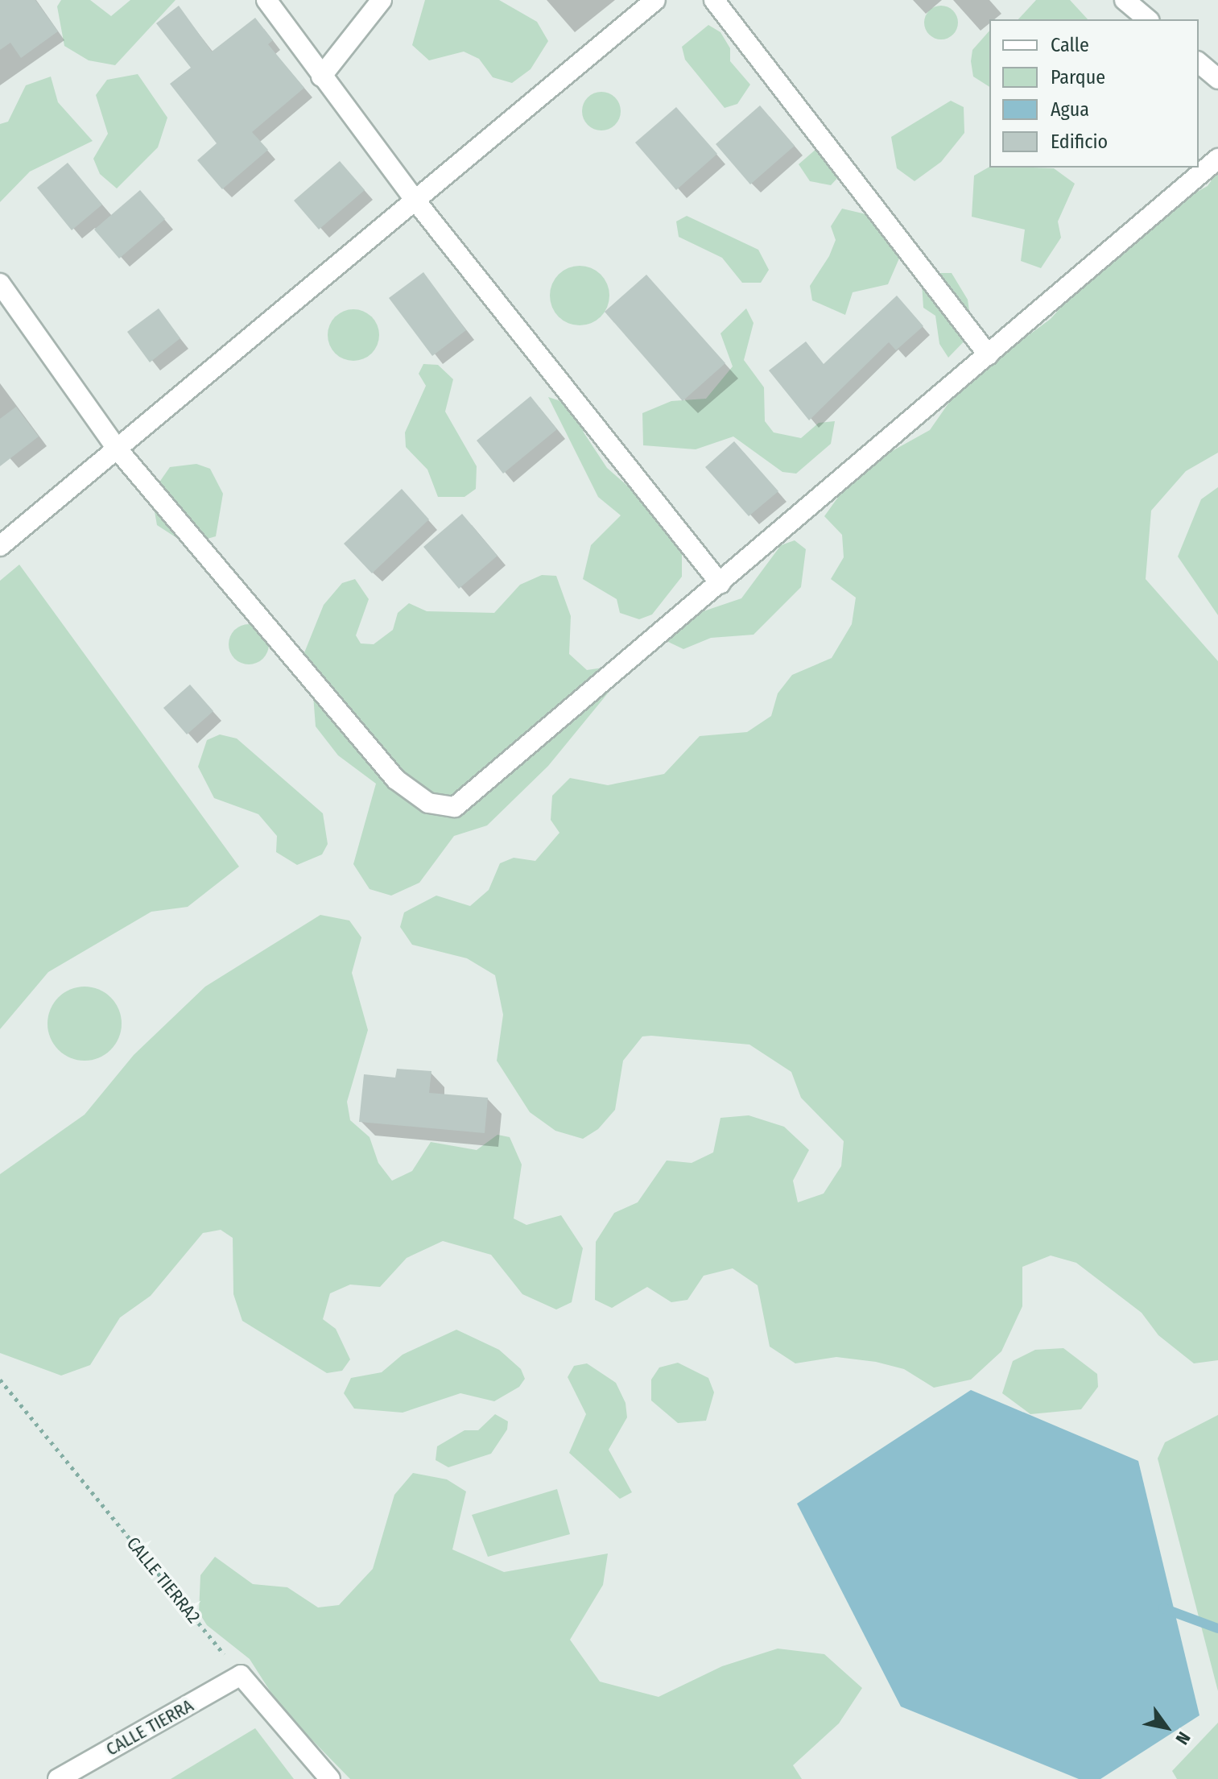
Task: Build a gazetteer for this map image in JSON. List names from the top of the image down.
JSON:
{
  "streets": {
    "street": ["CALLE TIERRA"],
    "path": ["CALLE TIERRA2"]
  },
  "crossings": [
    ["CALLE TIERRA2", "CALLE TIERRA"]
  ],
  "legend": [
    "Calle",
    "Parque",
    "Agua",
    "Edificio"
  ],
  "north": "bottom right"
}
